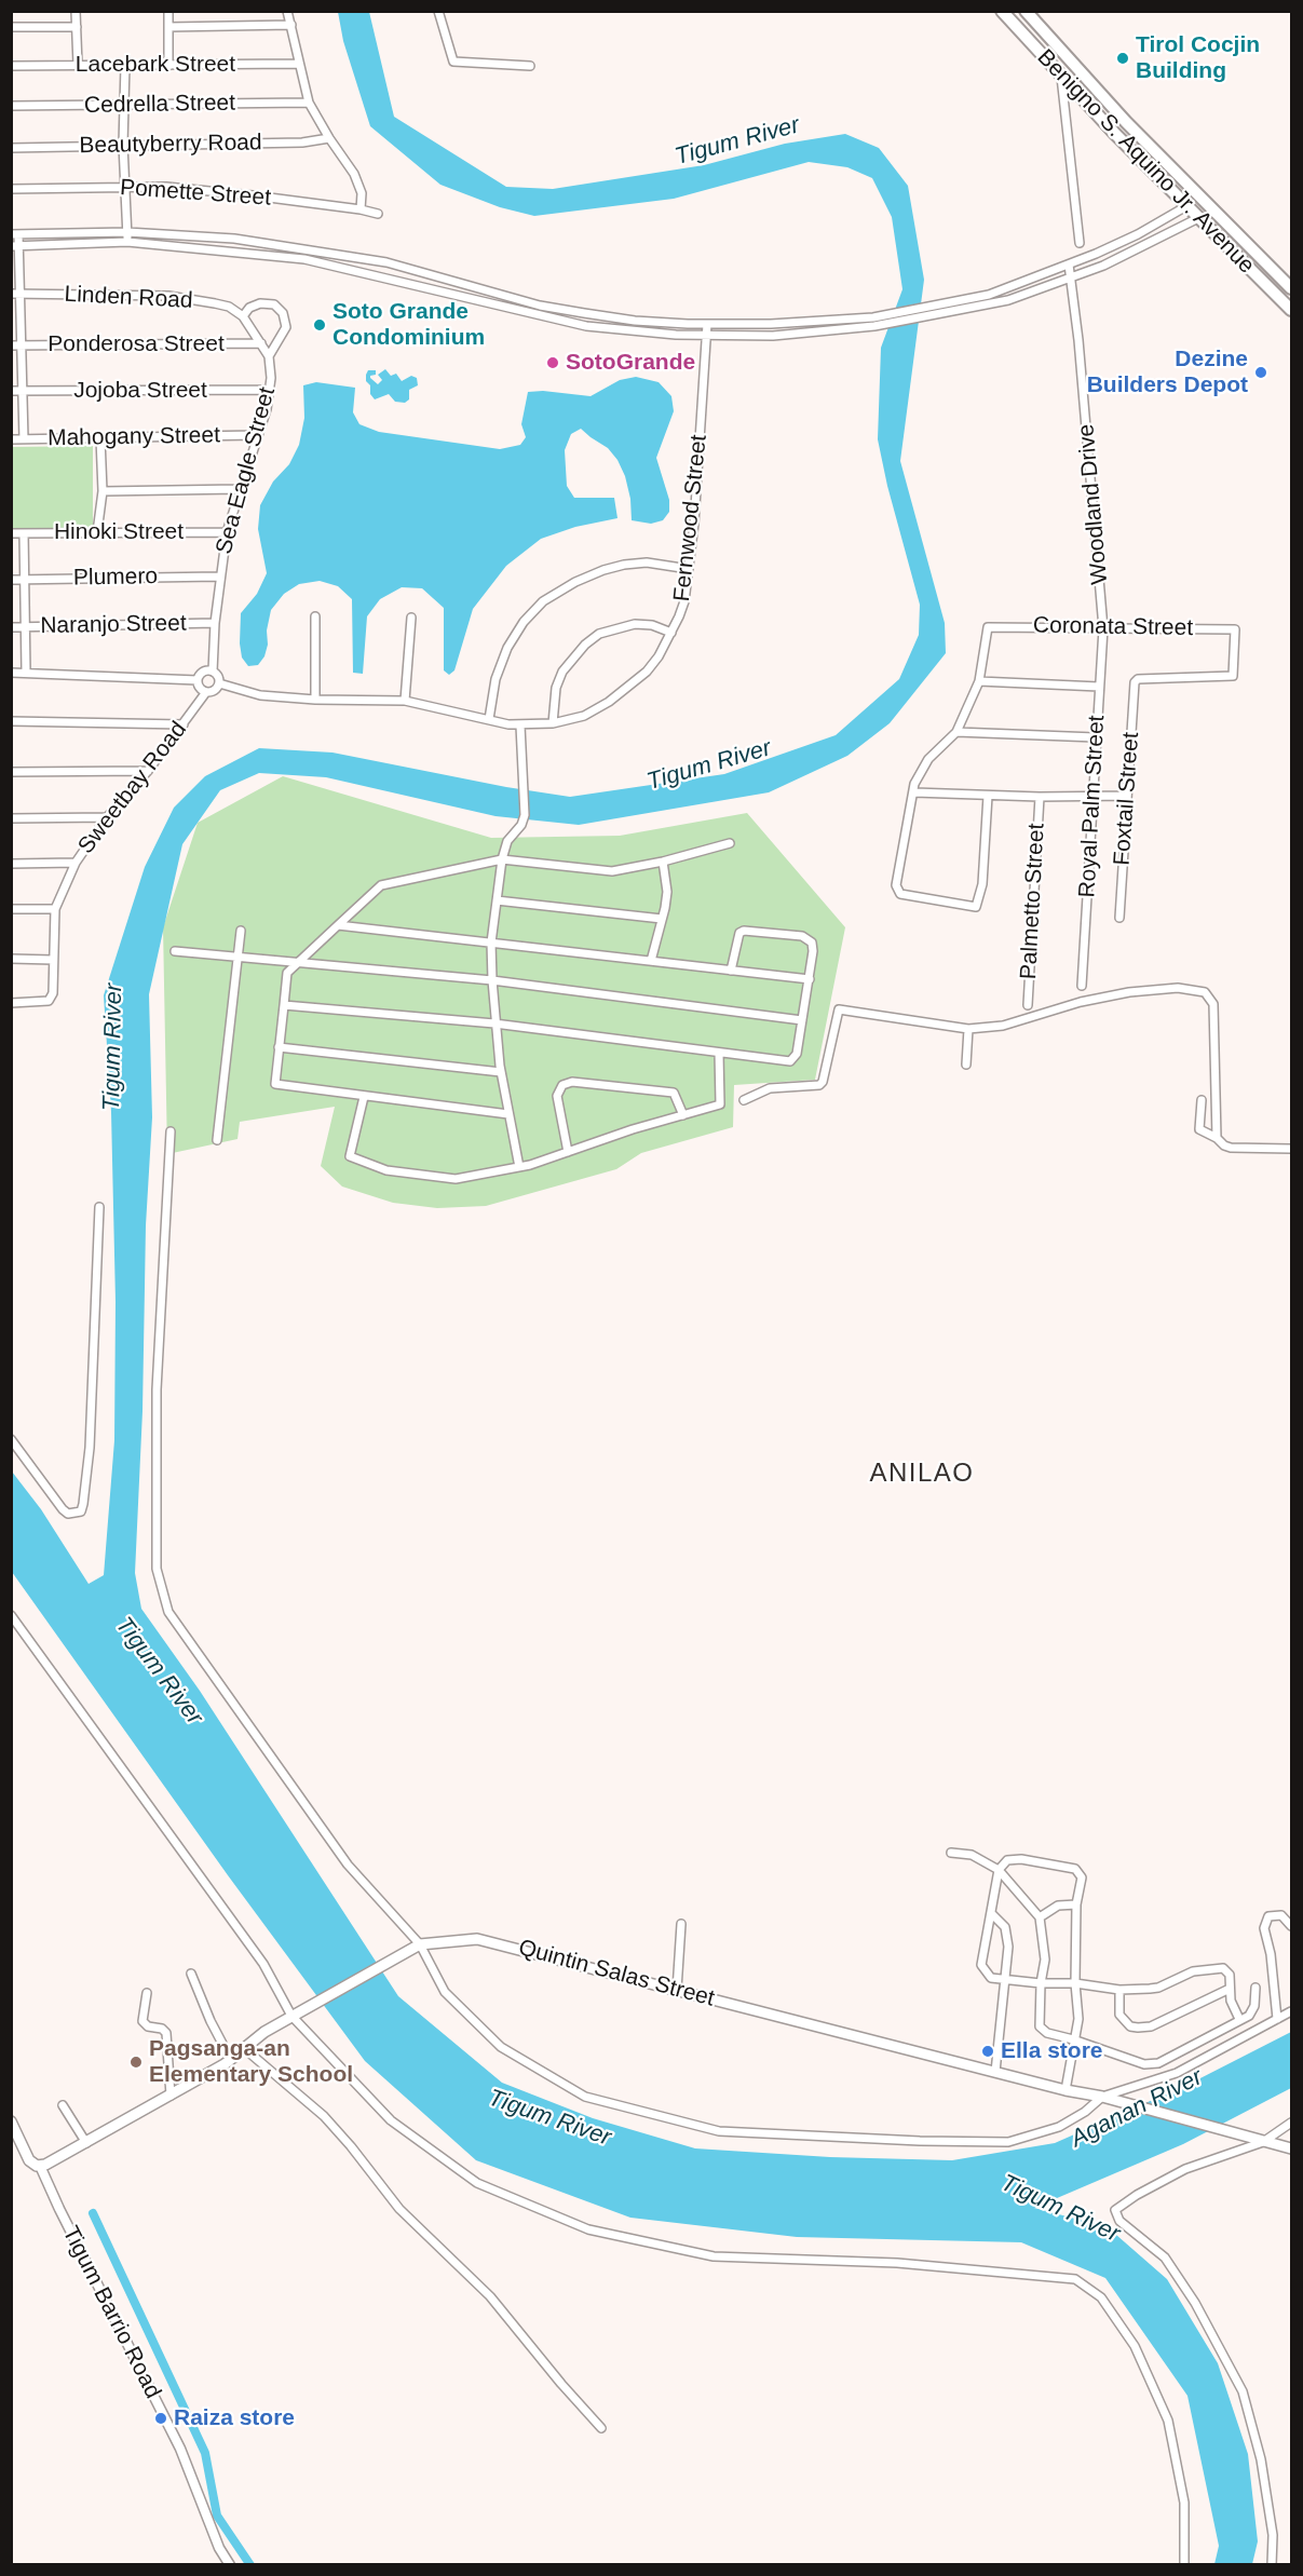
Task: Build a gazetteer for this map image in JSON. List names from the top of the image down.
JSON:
{
  "streets": {
    "main road": ["Benigno S. Aquino Jr. Avenue", "Quintin Salas Street"],
    "street": [
      "Lacebark Street",
      "Cedrella Street",
      "Beautyberry Road",
      "Pomette Street",
      "Linden Road",
      "Ponderosa Street",
      "Jojoba Street",
      "Mahogany Street",
      "Sea Eagle Street",
      "Woodland Drive",
      "Fernwood Street",
      "Hinoki Street",
      "Plumero",
      "Naranjo Street",
      "Coronata Street",
      "Sweetbay Road",
      "Foxtail Street",
      "Royal Palm Street",
      "Palmetto Street",
      "Tigum Barrio Road"
    ]
  },
  "crossings": [
    ["Linden Road", "Sea Eagle Street"],
    ["Ponderosa Street", "Sea Eagle Street"],
    ["Jojoba Street", "Sea Eagle Street"],
    ["Mahogany Street", "Sea Eagle Street"],
    ["Sea Eagle Street", "Fernwood Street"],
    ["Sea Eagle Street", "Hinoki Street"],
    ["Sea Eagle Street", "Plumero"],
    ["Sea Eagle Street", "Naranjo Street"],
    ["Sea Eagle Street", "Sweetbay Road"],
    ["Woodland Drive", "Coronata Street"],
    ["Woodland Drive", "Royal Palm Street"],
    ["Fernwood Street", "Sweetbay Road"],
    ["Coronata Street", "Foxtail Street"],
    ["Coronata Street", "Royal Palm Street"],
    ["Quintin Salas Street", "Tigum Barrio Road"]
  ],
  "districts": ["ANILAO"],
  "water": ["Tigum River", "Aganan River"],
  "places": [
    "Tirol Cocjin Building",
    "Soto Grande Condominium",
    "SotoGrande",
    "Dezine Builders Depot",
    "Ella store",
    "Pagsanga-an Elementary School",
    "Raiza store"
  ]
}
